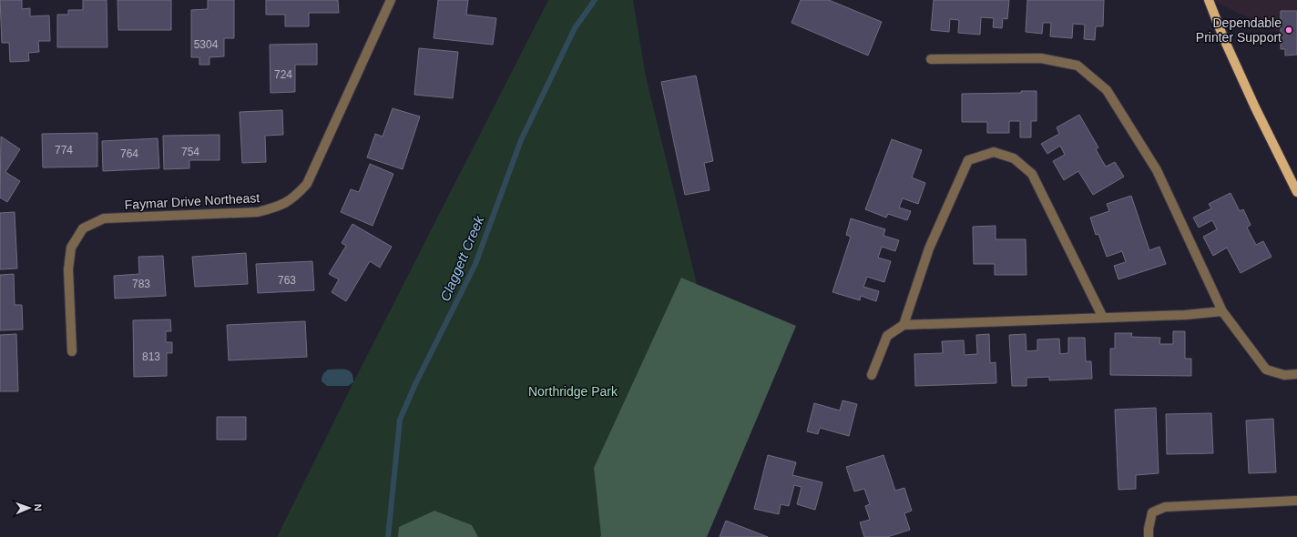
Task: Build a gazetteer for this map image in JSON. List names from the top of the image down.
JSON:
{
  "streets": {
    "street": ["Faymar Drive Northeast"]
  },
  "water": ["Claggett Creek"],
  "parks": ["Northridge Park"],
  "places": ["Dependable Printer Support"],
  "house_numbers": [
    "5304",
    "724",
    "774",
    "754",
    "764",
    "763",
    "783",
    "813"
  ],
  "north": "right"
}
